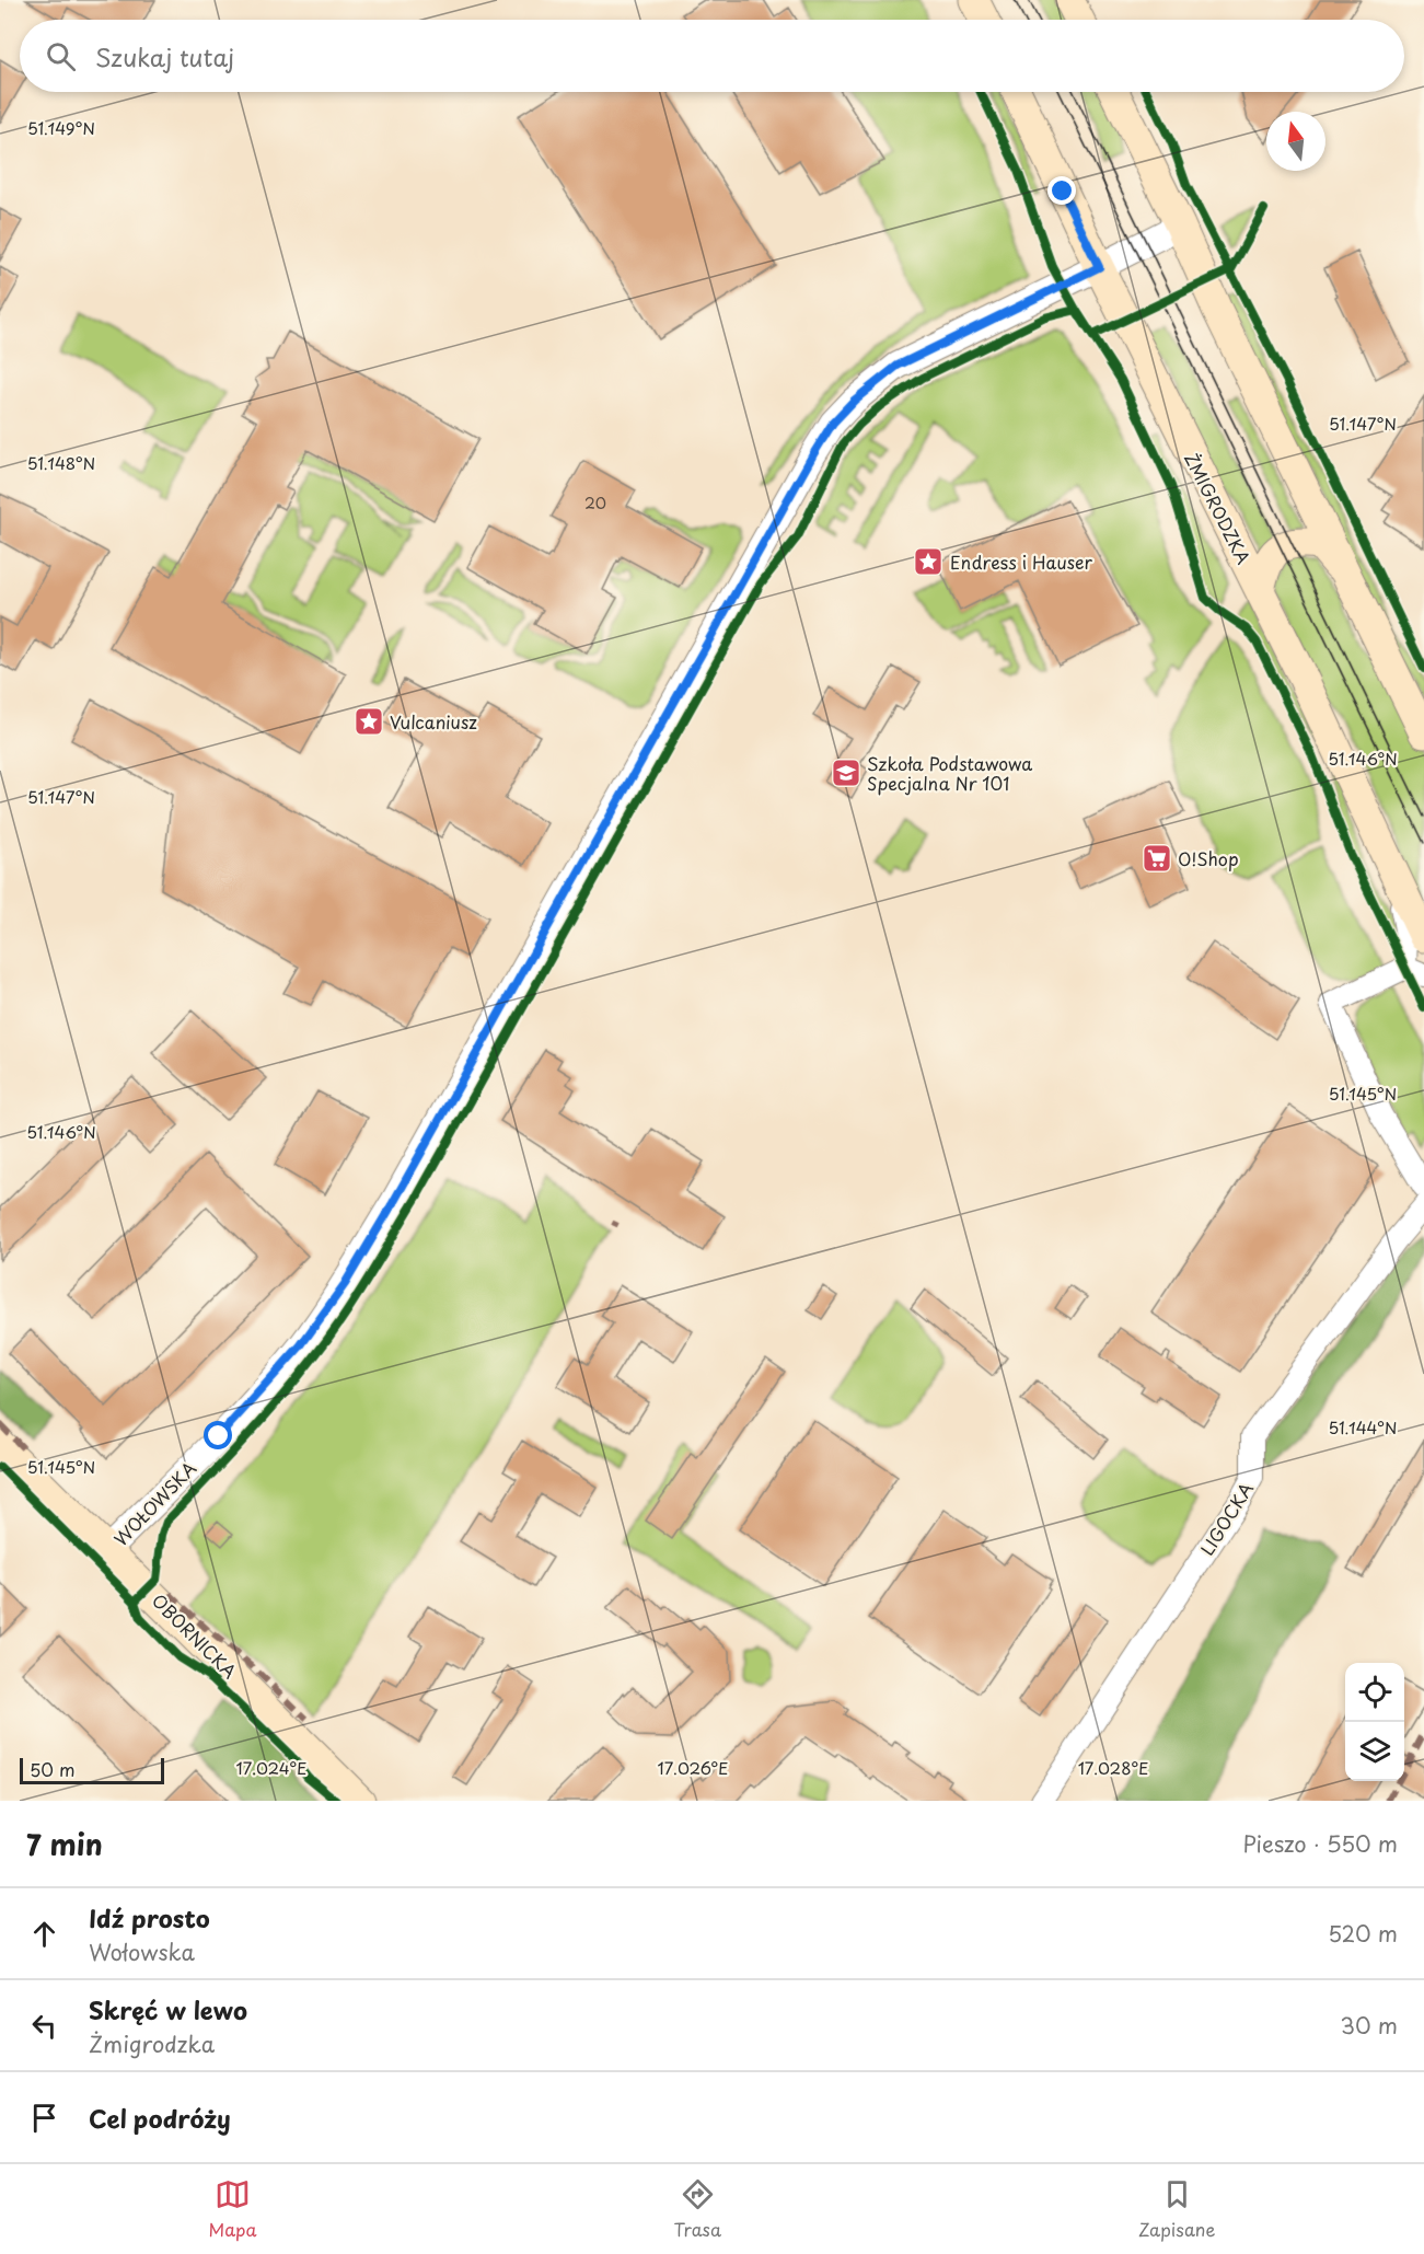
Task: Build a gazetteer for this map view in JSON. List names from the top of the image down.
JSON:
{
  "streets": {
    "main road": ["ŻMIGRODZKA", "OBORNICKA"],
    "street": ["WOŁOWSKA", "LIGOCKA"]
  },
  "crossings": [
    ["ŻMIGRODZKA", "WOŁOWSKA"],
    ["WOŁOWSKA", "OBORNICKA"]
  ],
  "places": {
    "place": ["Endress i Hauser", "Vulcaniusz"],
    "school or university": ["Szkoła Podstawowa Specjalna Nr 101"],
    "supermarket": ["O!Shop"]
  },
  "house_numbers": ["20"],
  "scale_bar": "50 m",
  "north": "top",
  "page": {
    "search": "Szukaj tutaj",
    "scale": "50 m",
    "heading": ["7 min", "Pieszo · 550 m"],
    "list": [
      ["Idź prosto", "Wołowska", "520 m"],
      ["Skręć w lewo", "Żmigrodzka", "30 m"],
      "Cel podróży"
    ],
    "nav": ["Mapa", "Trasa", "Zapisane"]
  },
  "coordinates": [
    "51.149°N",
    "51.147°N",
    "51.148°N",
    "51.146°N",
    "51.145°N",
    "51.144°N",
    "17.024°E",
    "17.026°E",
    "17.028°E"
  ]
}
